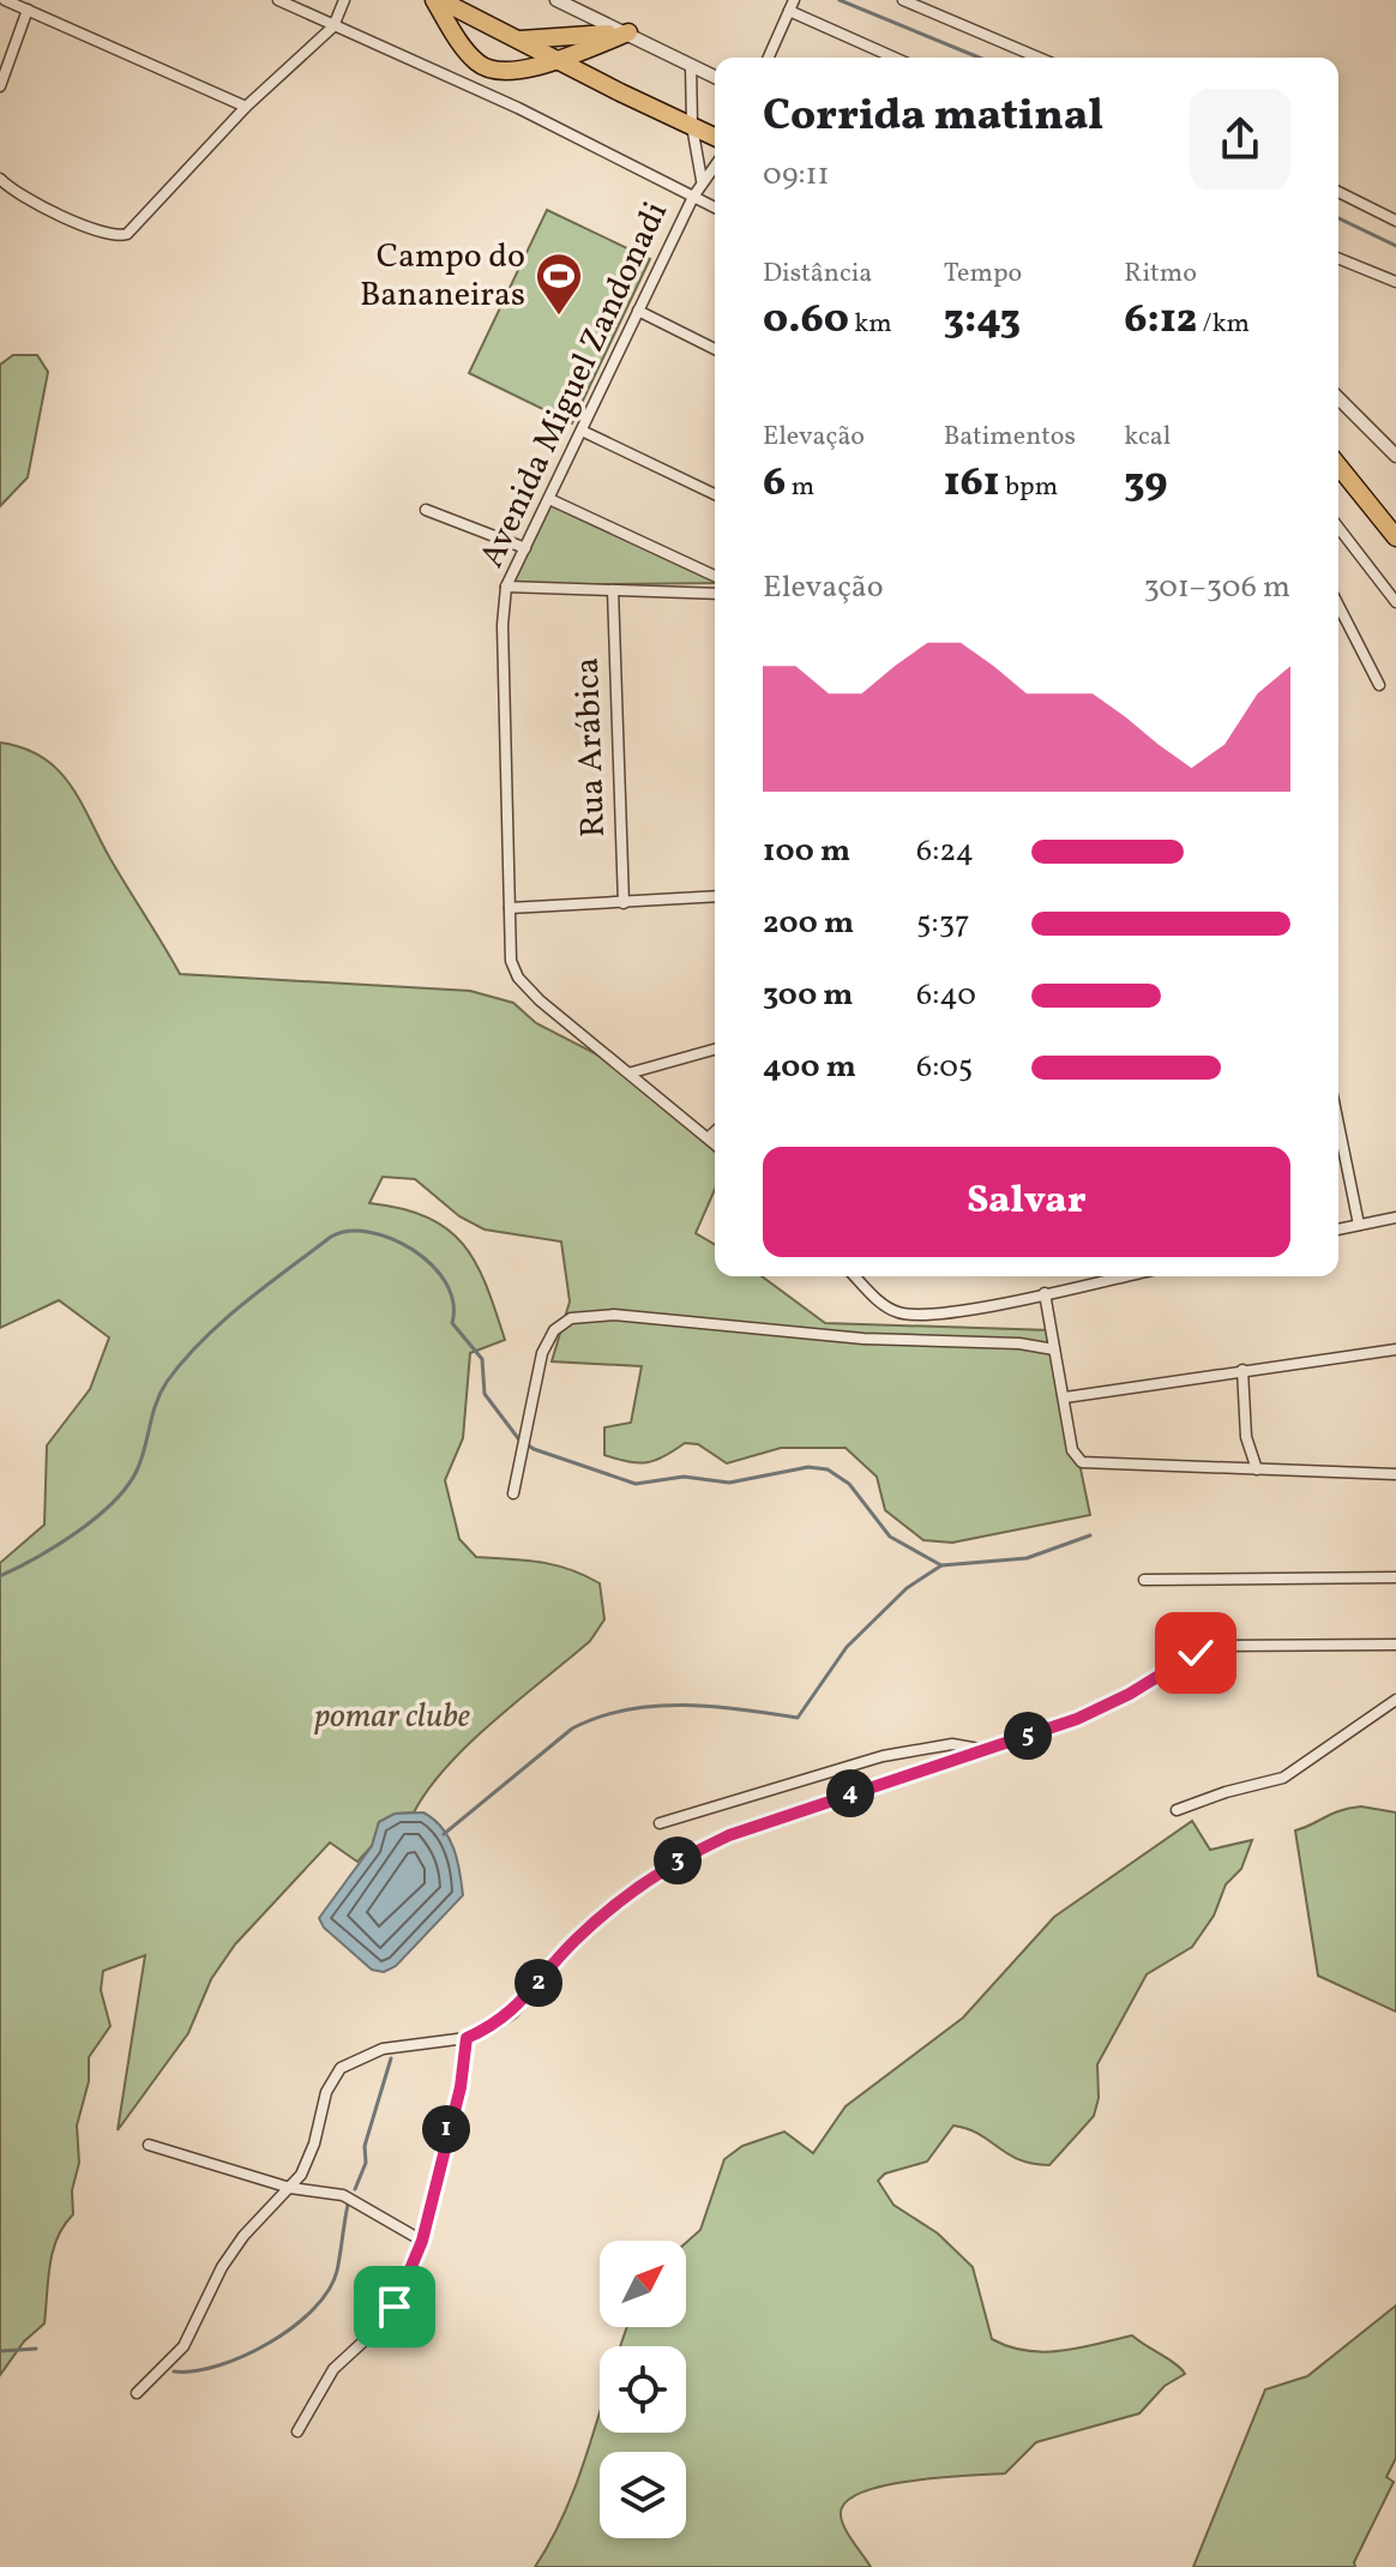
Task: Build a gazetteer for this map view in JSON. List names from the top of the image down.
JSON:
{
  "streets": {
    "street": ["Avenida Miguel Zandonadi", "Rua Arábica"]
  },
  "parks": ["pomar clube"],
  "places": {
    "sports": ["Campo do Bananeiras"]
  },
  "north": "top right",
  "page": {
    "heading": ["Corrida matinal", "09:11"],
    "stats": [
      ["Distância", "0.60 km"],
      ["Tempo", "3:43"],
      ["Ritmo", "6:12 /km"],
      ["Elevação", "6 m"],
      ["Batimentos", "161 bpm"],
      ["kcal", "39"]
    ],
    "chart": ["Elevação", "301–306 m"],
    "list": [
      {
        "name": "100 m",
        "note": "6:24"
      },
      {
        "name": "200 m",
        "note": "5:37"
      },
      {
        "name": "300 m",
        "note": "6:40"
      },
      {
        "name": "400 m",
        "note": "6:05"
      }
    ],
    "buttons": "Salvar",
    "pins": [
      "5",
      "4",
      "3",
      "2",
      "1"
    ]
  }
}
